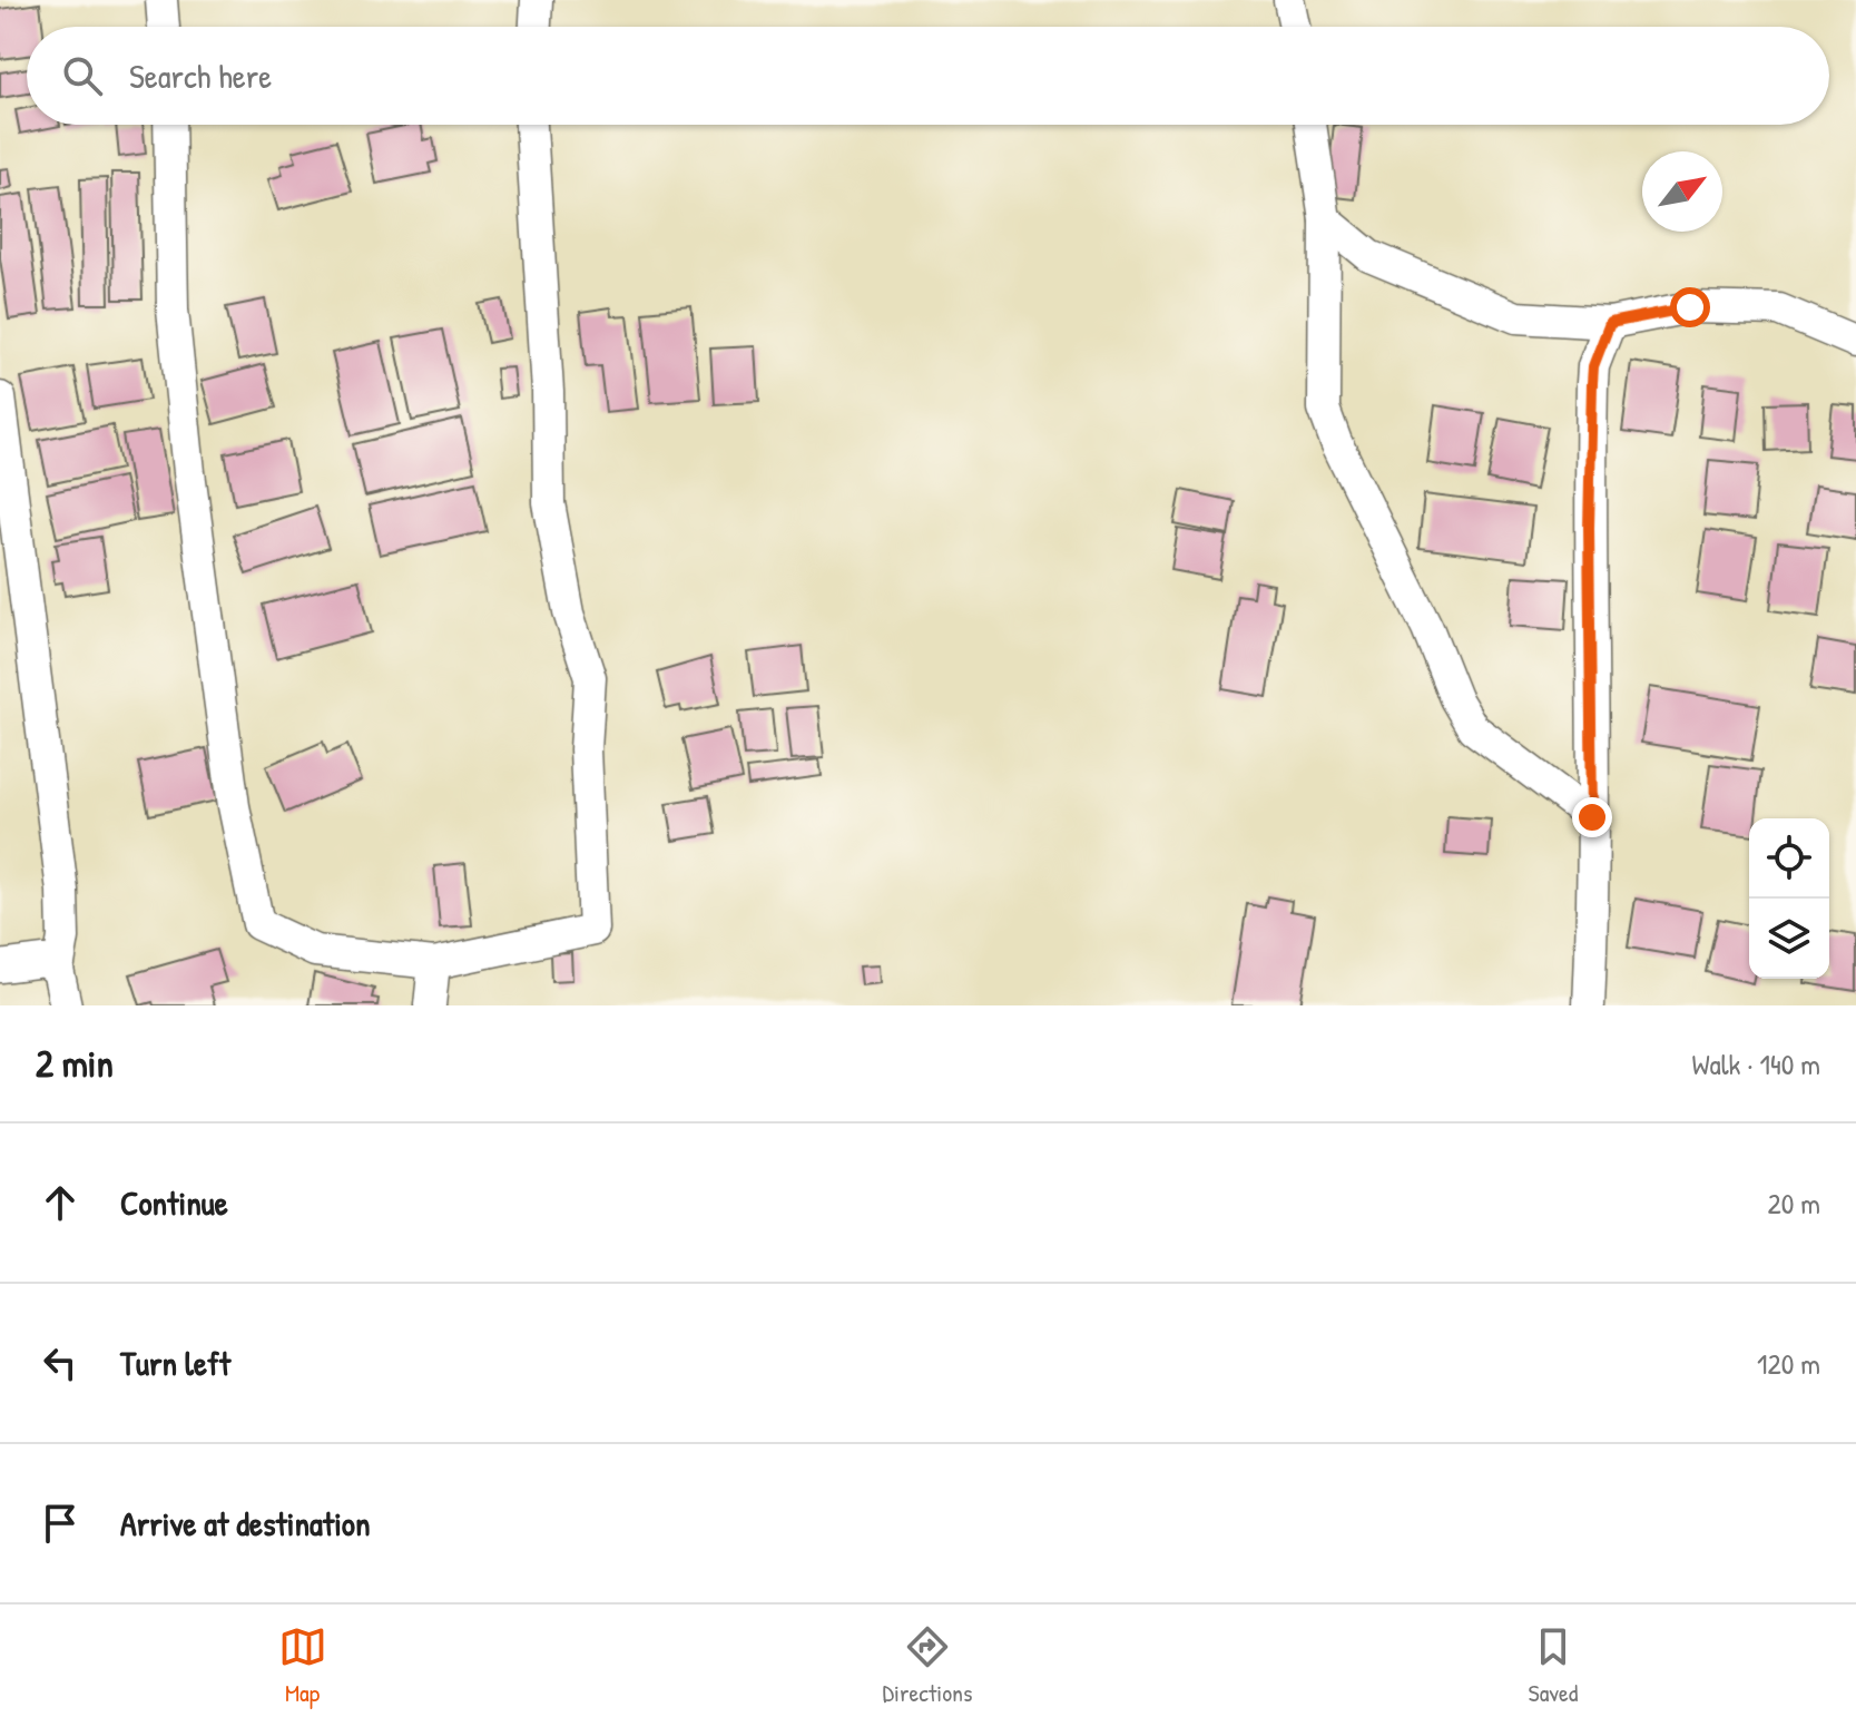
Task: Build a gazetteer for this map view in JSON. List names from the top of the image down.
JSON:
{
  "north": "top right",
  "page": {
    "search": "Search here",
    "heading": ["2 min", "Walk · 140 m"],
    "list": [
      ["Continue", "20 m"],
      ["Turn left", "120 m"],
      "Arrive at destination"
    ],
    "nav": ["Map", "Directions", "Saved"]
  }
}
